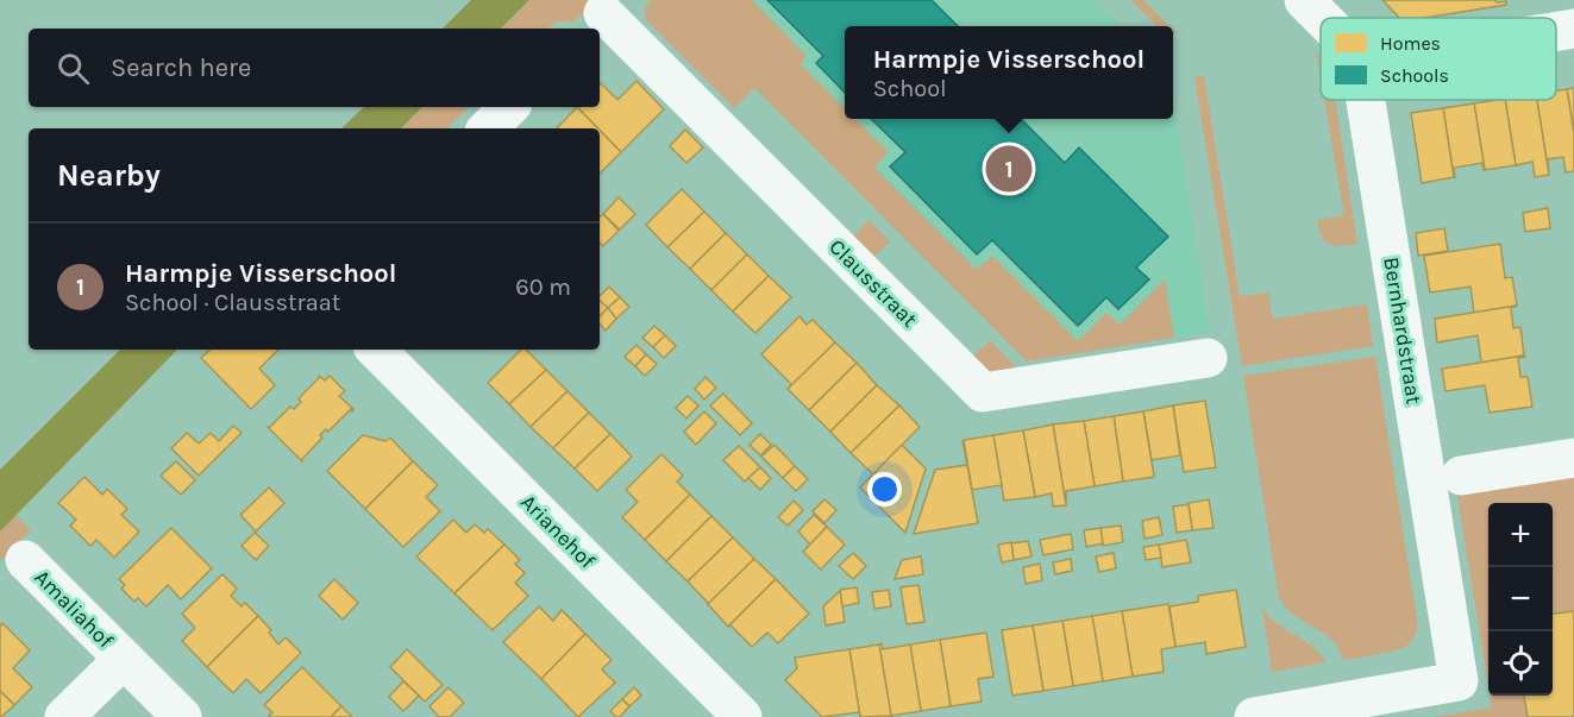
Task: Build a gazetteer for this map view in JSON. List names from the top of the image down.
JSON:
{
  "streets": {
    "street": [
      "Clausstraat",
      "Bernhardstraat",
      "Arianehof",
      "Amaliahof"
    ]
  },
  "legend": ["Homes", "Schools"],
  "page": {
    "popup": ["Harmpje Visserschool", "School"],
    "search": "Search here",
    "heading": "Nearby",
    "pins": "1",
    "list": [
      {
        "mark": "1",
        "name": "Harmpje Visserschool",
        "note": "School · Clausstraat",
        "value": "60 m"
      }
    ],
    "map_buttons": ["+", "−"]
  }
}
